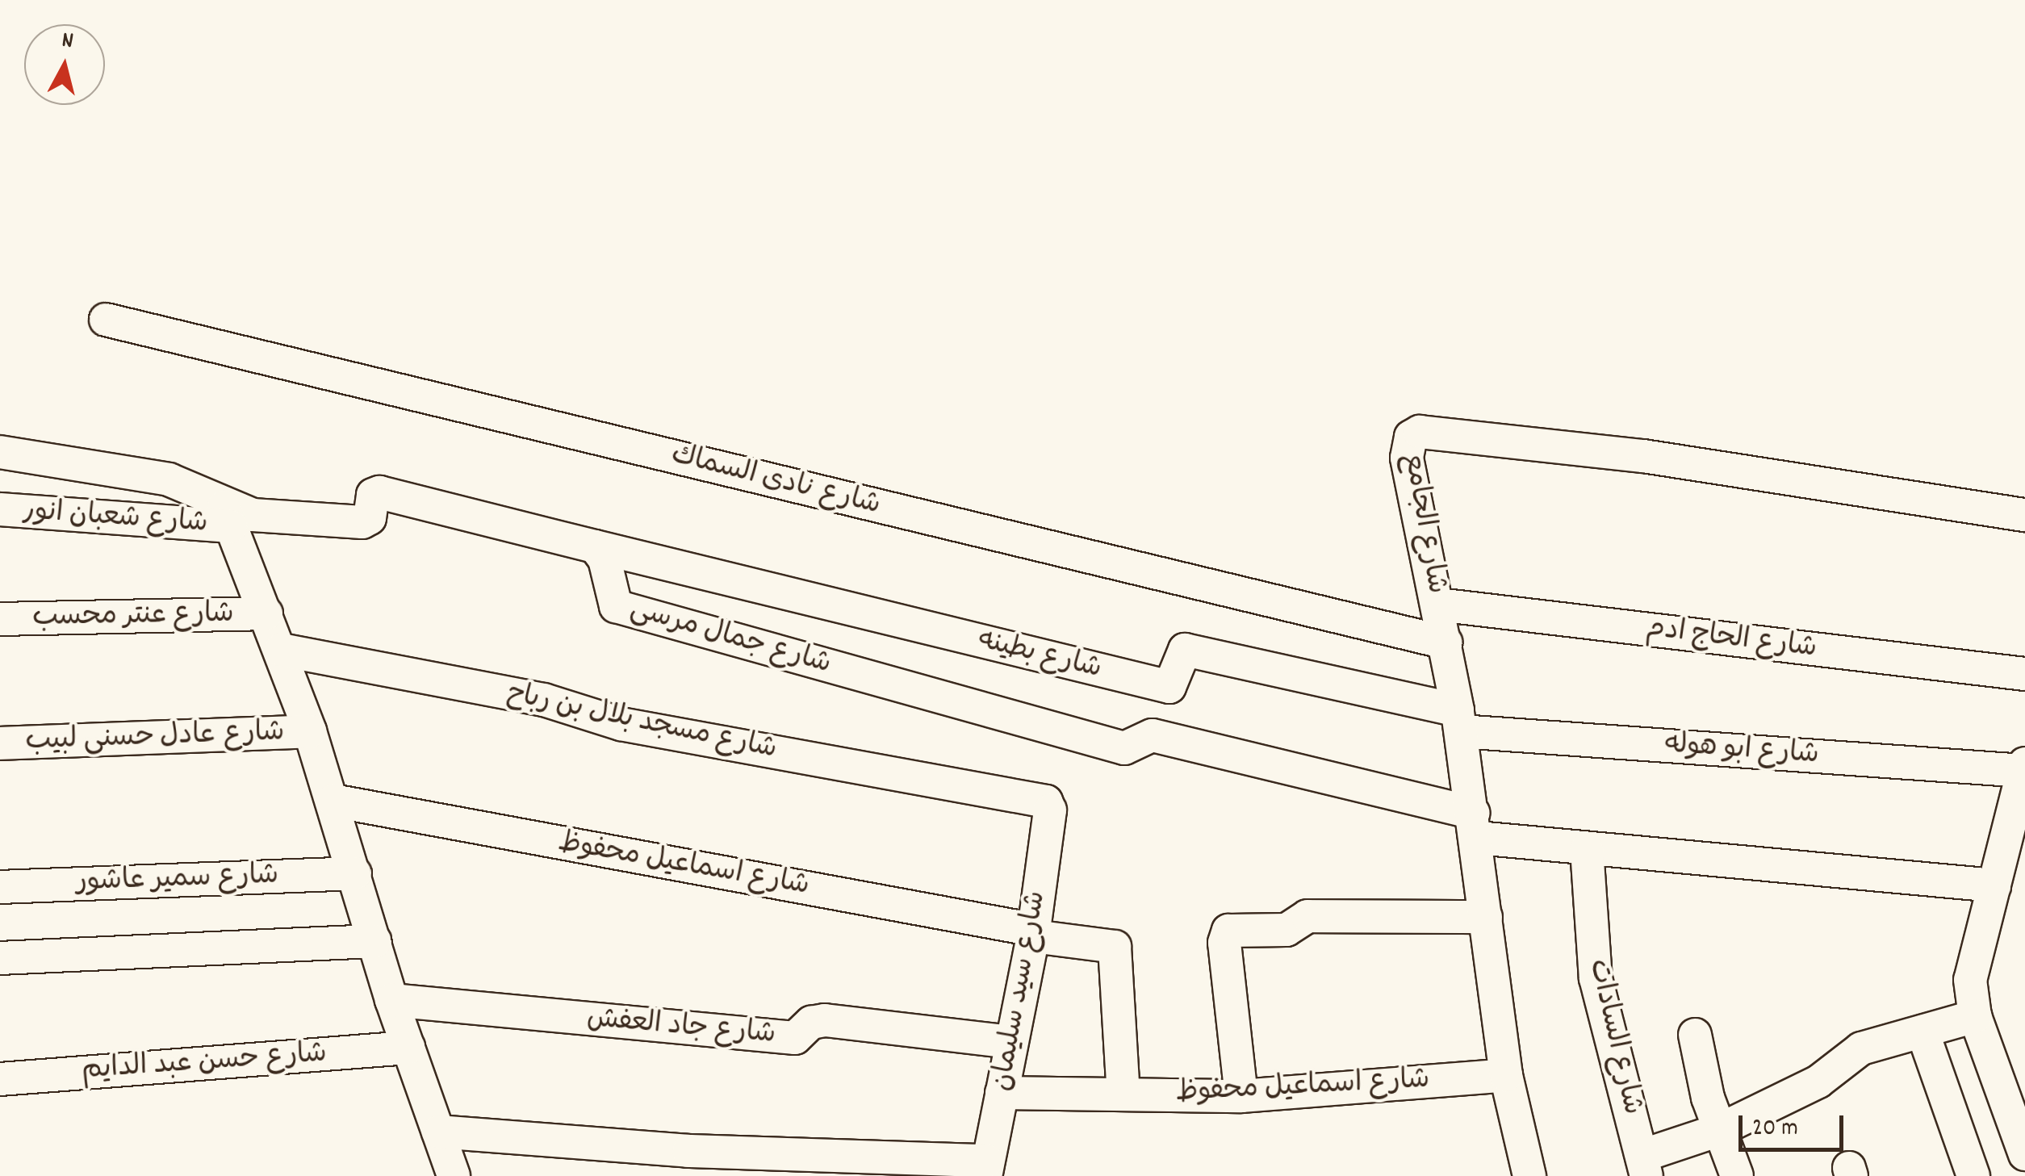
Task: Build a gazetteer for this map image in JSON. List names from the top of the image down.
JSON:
{
  "streets": {
    "street": [
      "شارع نادى السماك",
      "شارع شعبان انور",
      "شارع الجامع",
      "شارع عنتر محسب",
      "شارع جمال مرسى",
      "شارع الحاج ادم",
      "شارع بطينه",
      "شارع مسجد بلال بن رباح",
      "شارع عادل حسنى لبيب",
      "شارع ابو هوله",
      "شارع اسماعيل محفوظ",
      "شارع سمير عاشور",
      "شارع سيد سليمان",
      "شارع جاد العفش",
      "شارع السادات",
      "شارع حسن عبد الدايم"
    ]
  },
  "crossings": [
    ["شارع نادى السماك", "شارع الجامع"],
    ["شارع الجامع", "شارع جمال مرسى"],
    ["شارع الجامع", "شارع الحاج ادم"],
    ["شارع الجامع", "شارع بطينه"],
    ["شارع الجامع", "شارع ابو هوله"],
    ["شارع الجامع", "شارع اسماعيل محفوظ"],
    ["شارع جمال مرسى", "شارع بطينه"],
    ["شارع بطينه", "شارع ابو هوله"],
    ["شارع مسجد بلال بن رباح", "شارع سيد سليمان"],
    ["شارع اسماعيل محفوظ", "شارع سيد سليمان"],
    ["شارع سيد سليمان", "شارع جاد العفش"]
  ],
  "scale_bar": "20 m",
  "north": "top"
}
